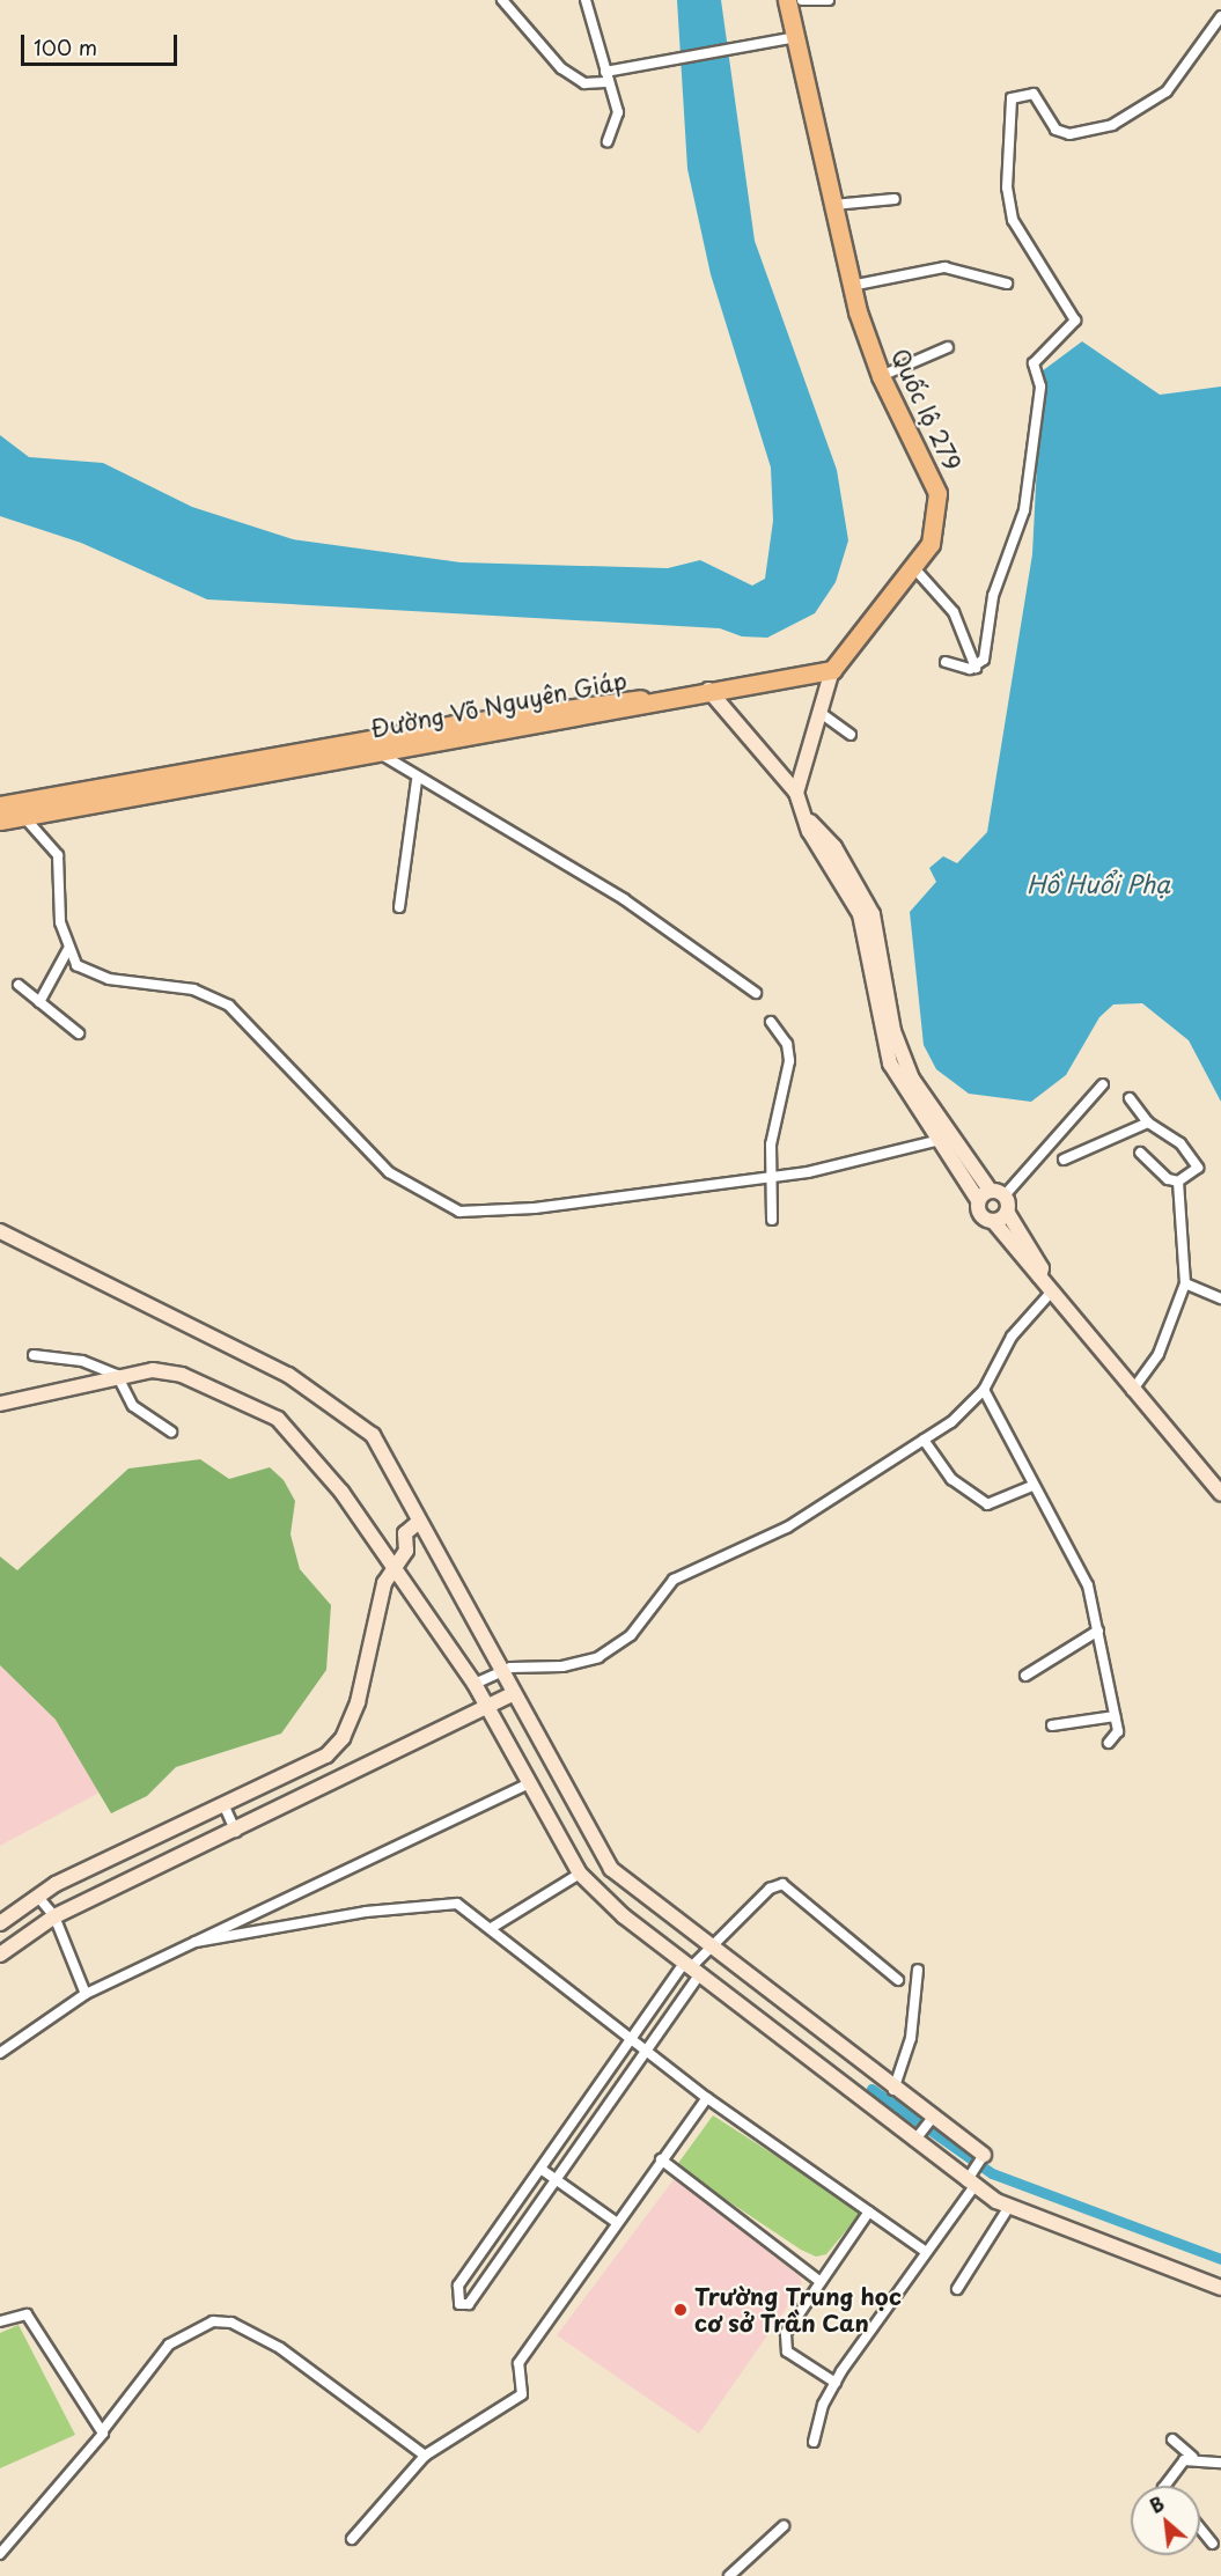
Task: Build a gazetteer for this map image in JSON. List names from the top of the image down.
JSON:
{
  "streets": {
    "highway": ["Quốc lộ 279", "Đường Võ Nguyên Giáp"]
  },
  "water": ["Hồ Huổi Phạ"],
  "places": ["Trường Trung học cơ sở Trần Can"],
  "scale_bar": "100 m",
  "north": "top left"
}
